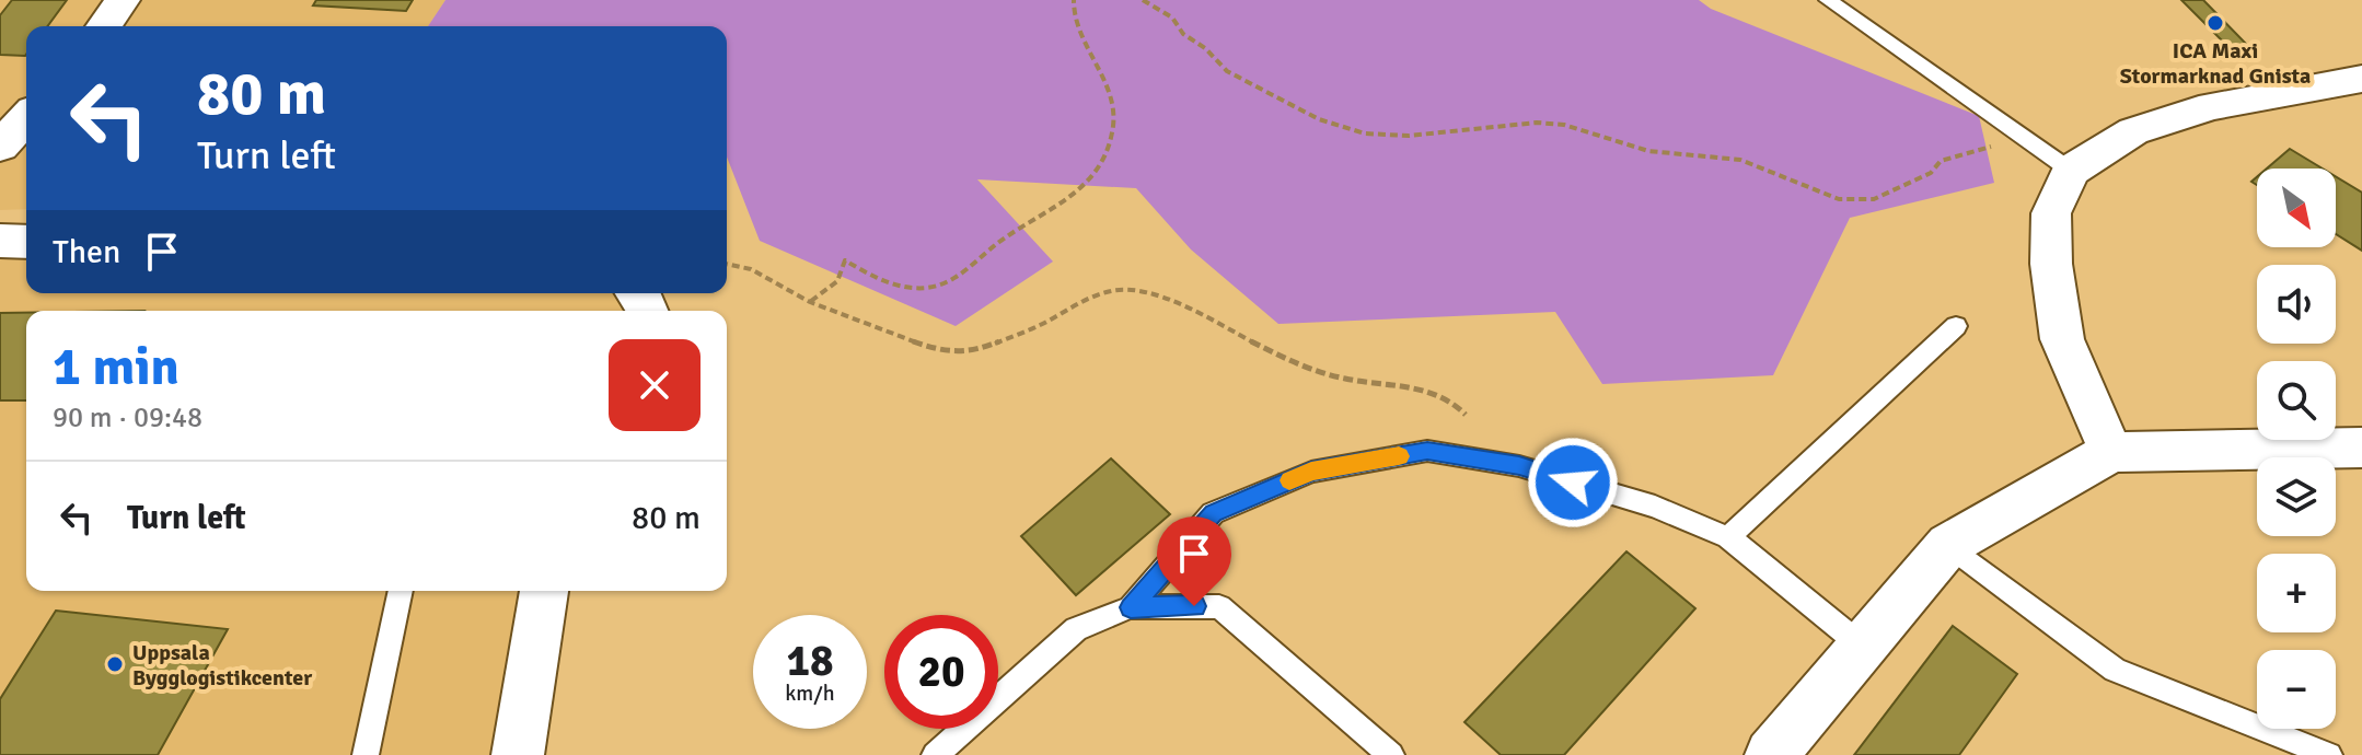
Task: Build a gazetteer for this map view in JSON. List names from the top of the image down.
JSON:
{
  "places": ["ICA Maxi Stormarknad Gnista", "Uppsala Bygglogistikcenter"],
  "north": "bottom right",
  "page": {
    "turn": ["80 m", "Turn left"],
    "map_buttons": ["+", "−"],
    "then": "Then",
    "heading": ["1 min", "90 m · 09:48"],
    "list": [
      {
        "name": "Turn left",
        "value": "80 m"
      }
    ],
    "speed": "18 km/h",
    "limit": "20"
  }
}
